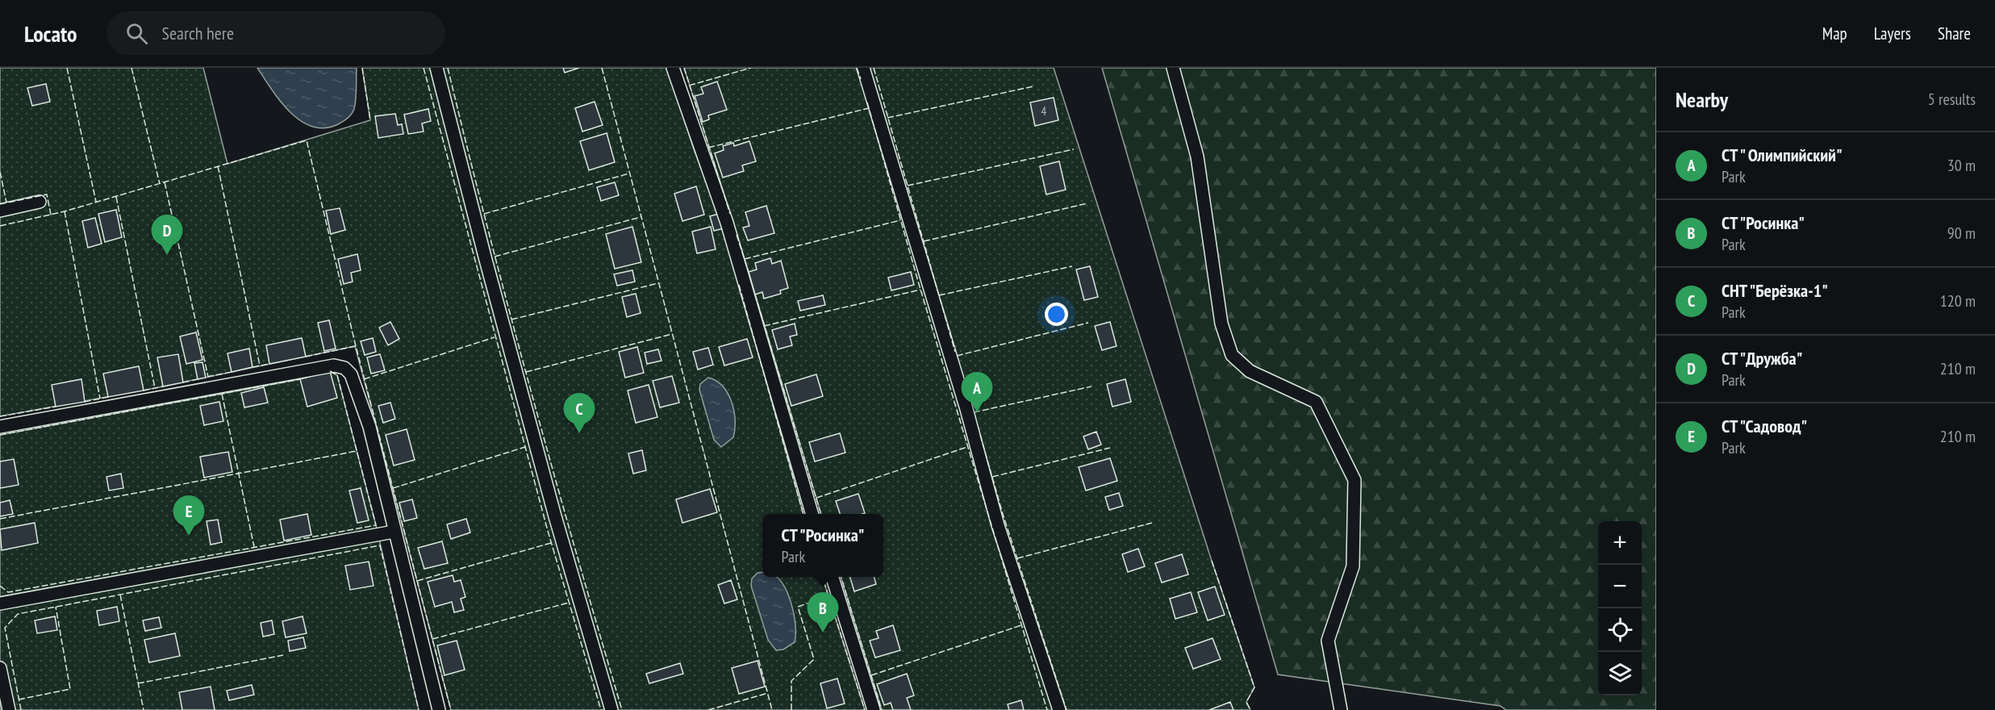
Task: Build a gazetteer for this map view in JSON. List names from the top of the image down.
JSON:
{
  "house_numbers": ["4"],
  "page": {
    "header": "Locato",
    "search": "Search here",
    "nav": ["Map", "Layers", "Share"],
    "heading": ["Nearby", "5 results"],
    "list": [
      {
        "mark": "A",
        "name": "СТ \" Олимпийский\"",
        "note": "Park",
        "value": "30 m"
      },
      {
        "mark": "B",
        "name": "СТ \"Росинка\"",
        "note": "Park",
        "value": "90 m"
      },
      {
        "mark": "C",
        "name": "СНТ \"Берёзка-1\"",
        "note": "Park",
        "value": "120 m"
      },
      {
        "mark": "D",
        "name": "СТ \"Дружба\"",
        "note": "Park",
        "value": "210 m"
      },
      {
        "mark": "E",
        "name": "СТ \"Садовод\"",
        "note": "Park",
        "value": "210 m"
      }
    ],
    "pins": [
      "D",
      "A",
      "C",
      "E",
      "B"
    ],
    "popup": ["СТ \"Росинка\"", "Park"],
    "map_buttons": ["+", "−"]
  }
}
